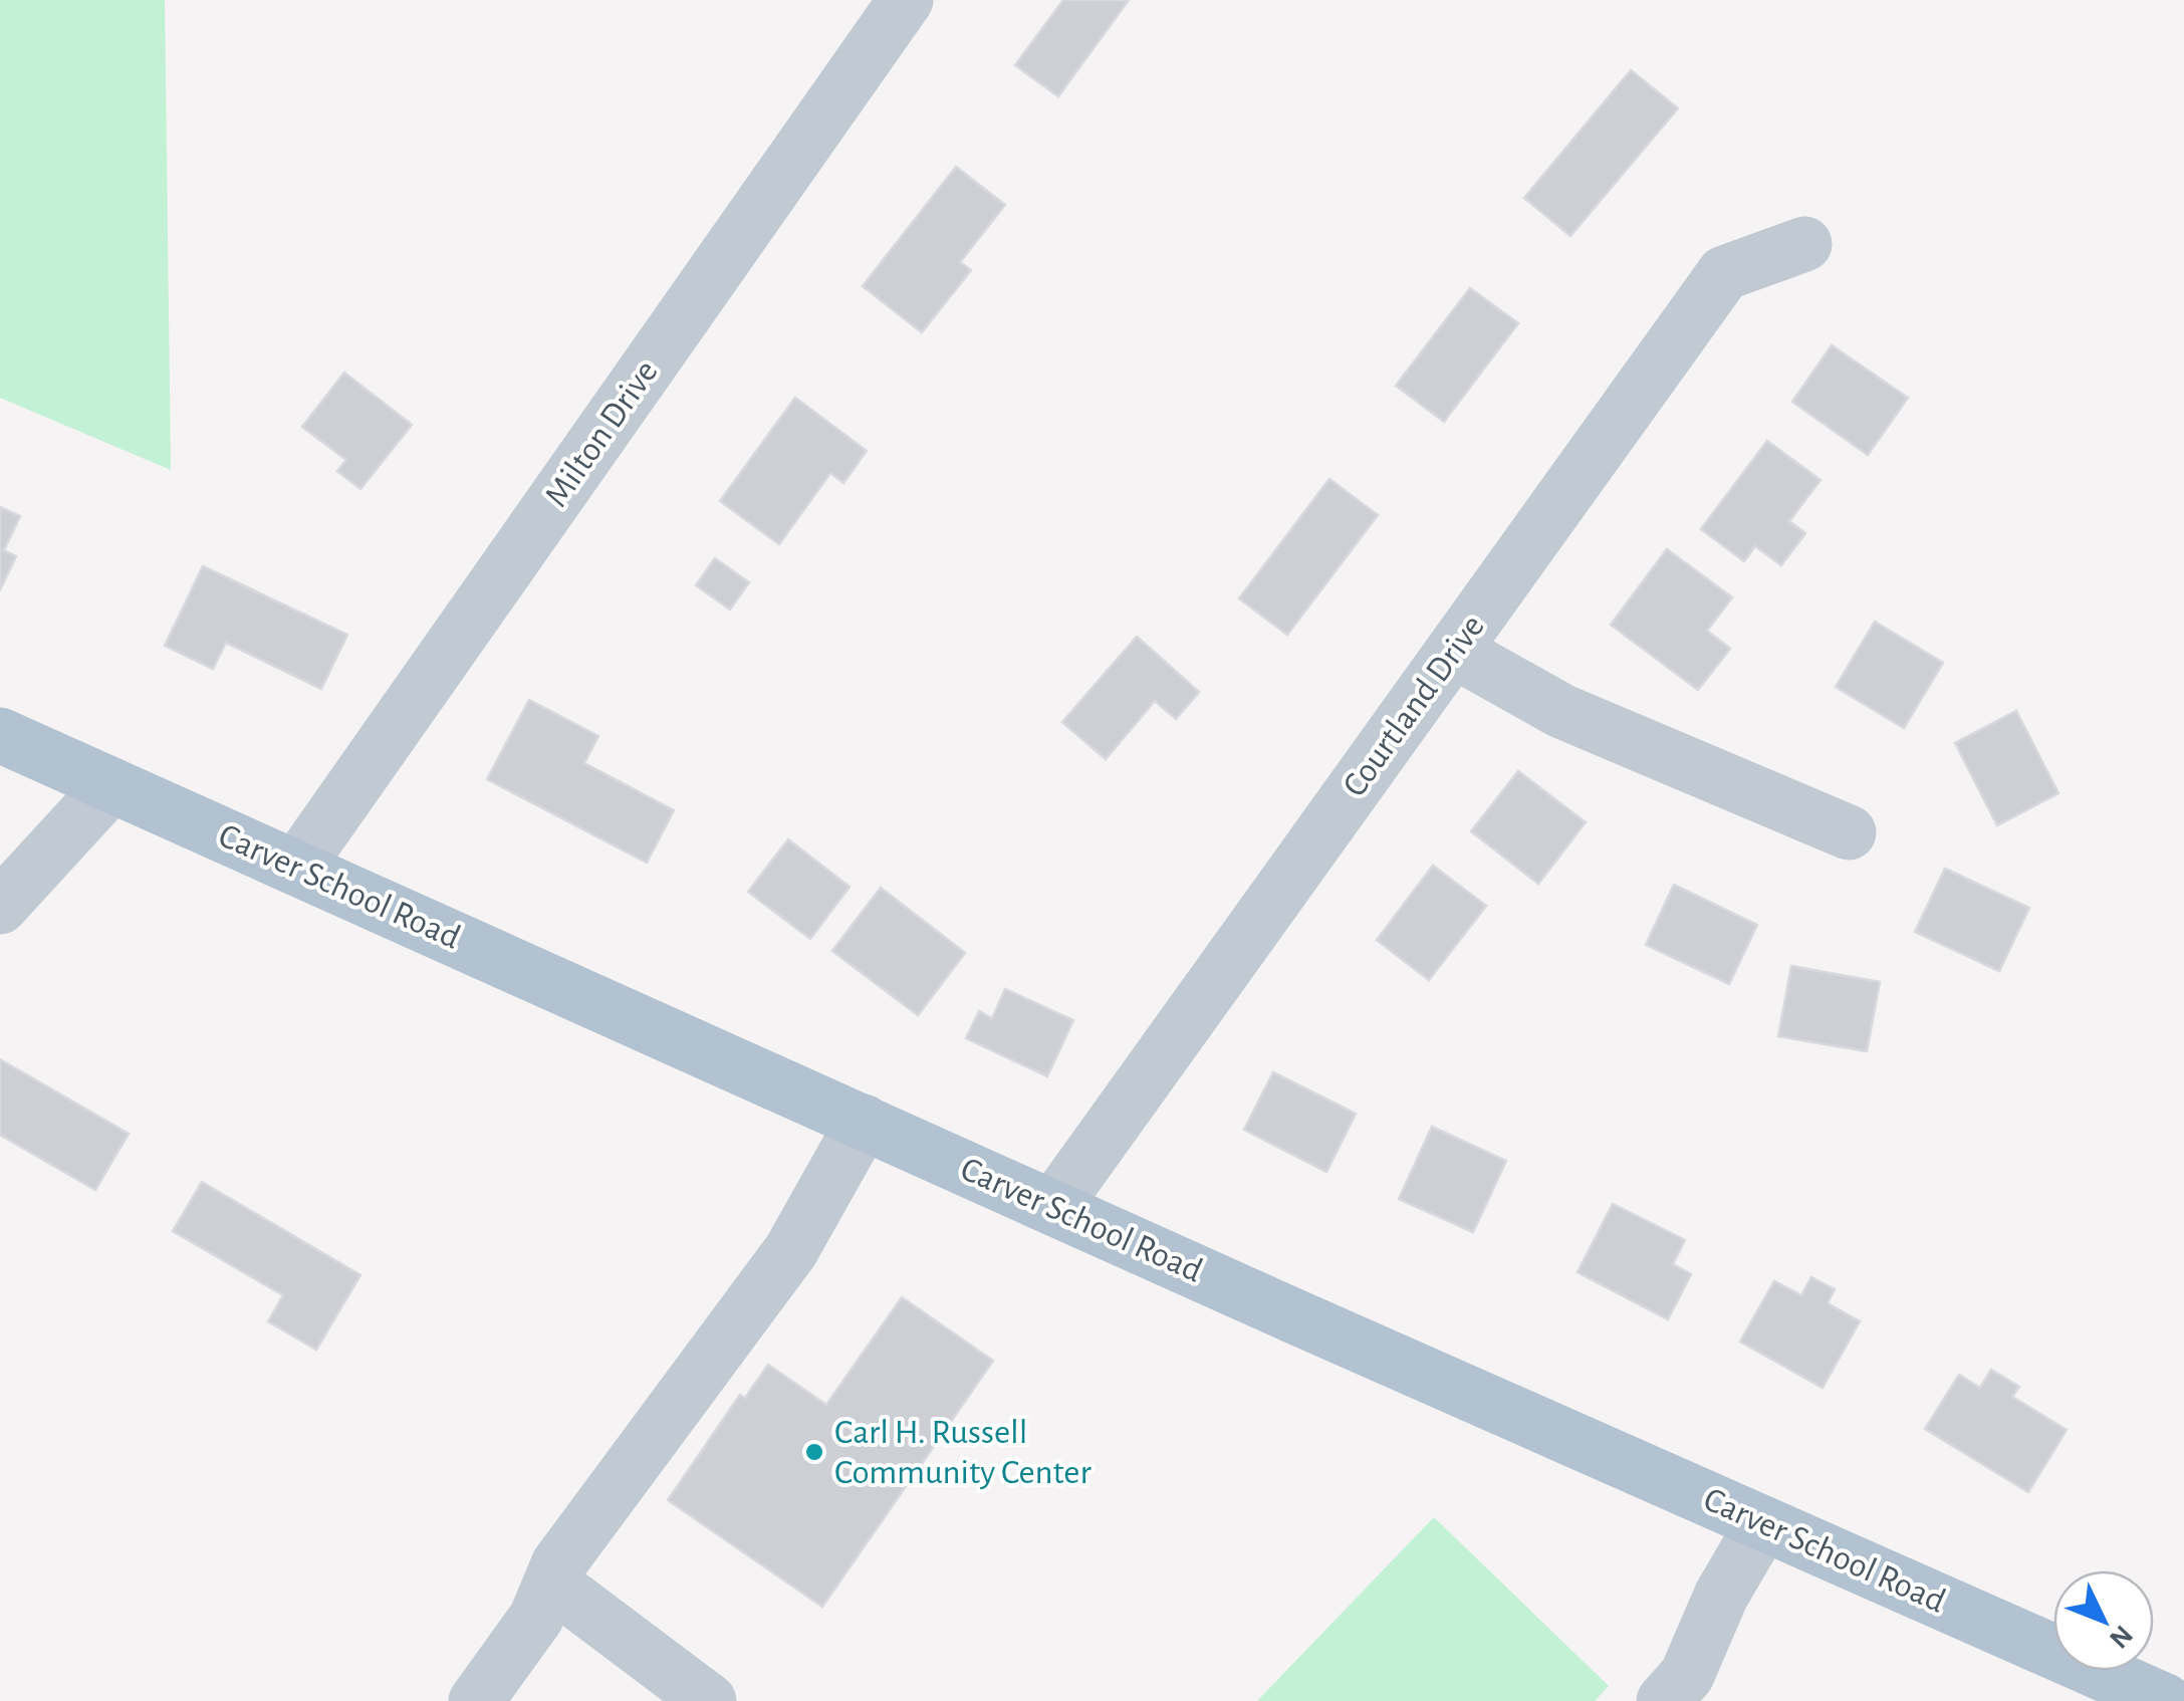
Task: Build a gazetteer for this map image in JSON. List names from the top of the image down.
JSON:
{
  "streets": {
    "main road": ["Carver School Road"],
    "street": ["Milton Drive", "Courtland Drive"]
  },
  "crossings": [
    ["Milton Drive", "Carver School Road"],
    ["Courtland Drive", "Carver School Road"]
  ],
  "places": ["Carl H. Russell Community Center"],
  "north": "bottom right"
}
